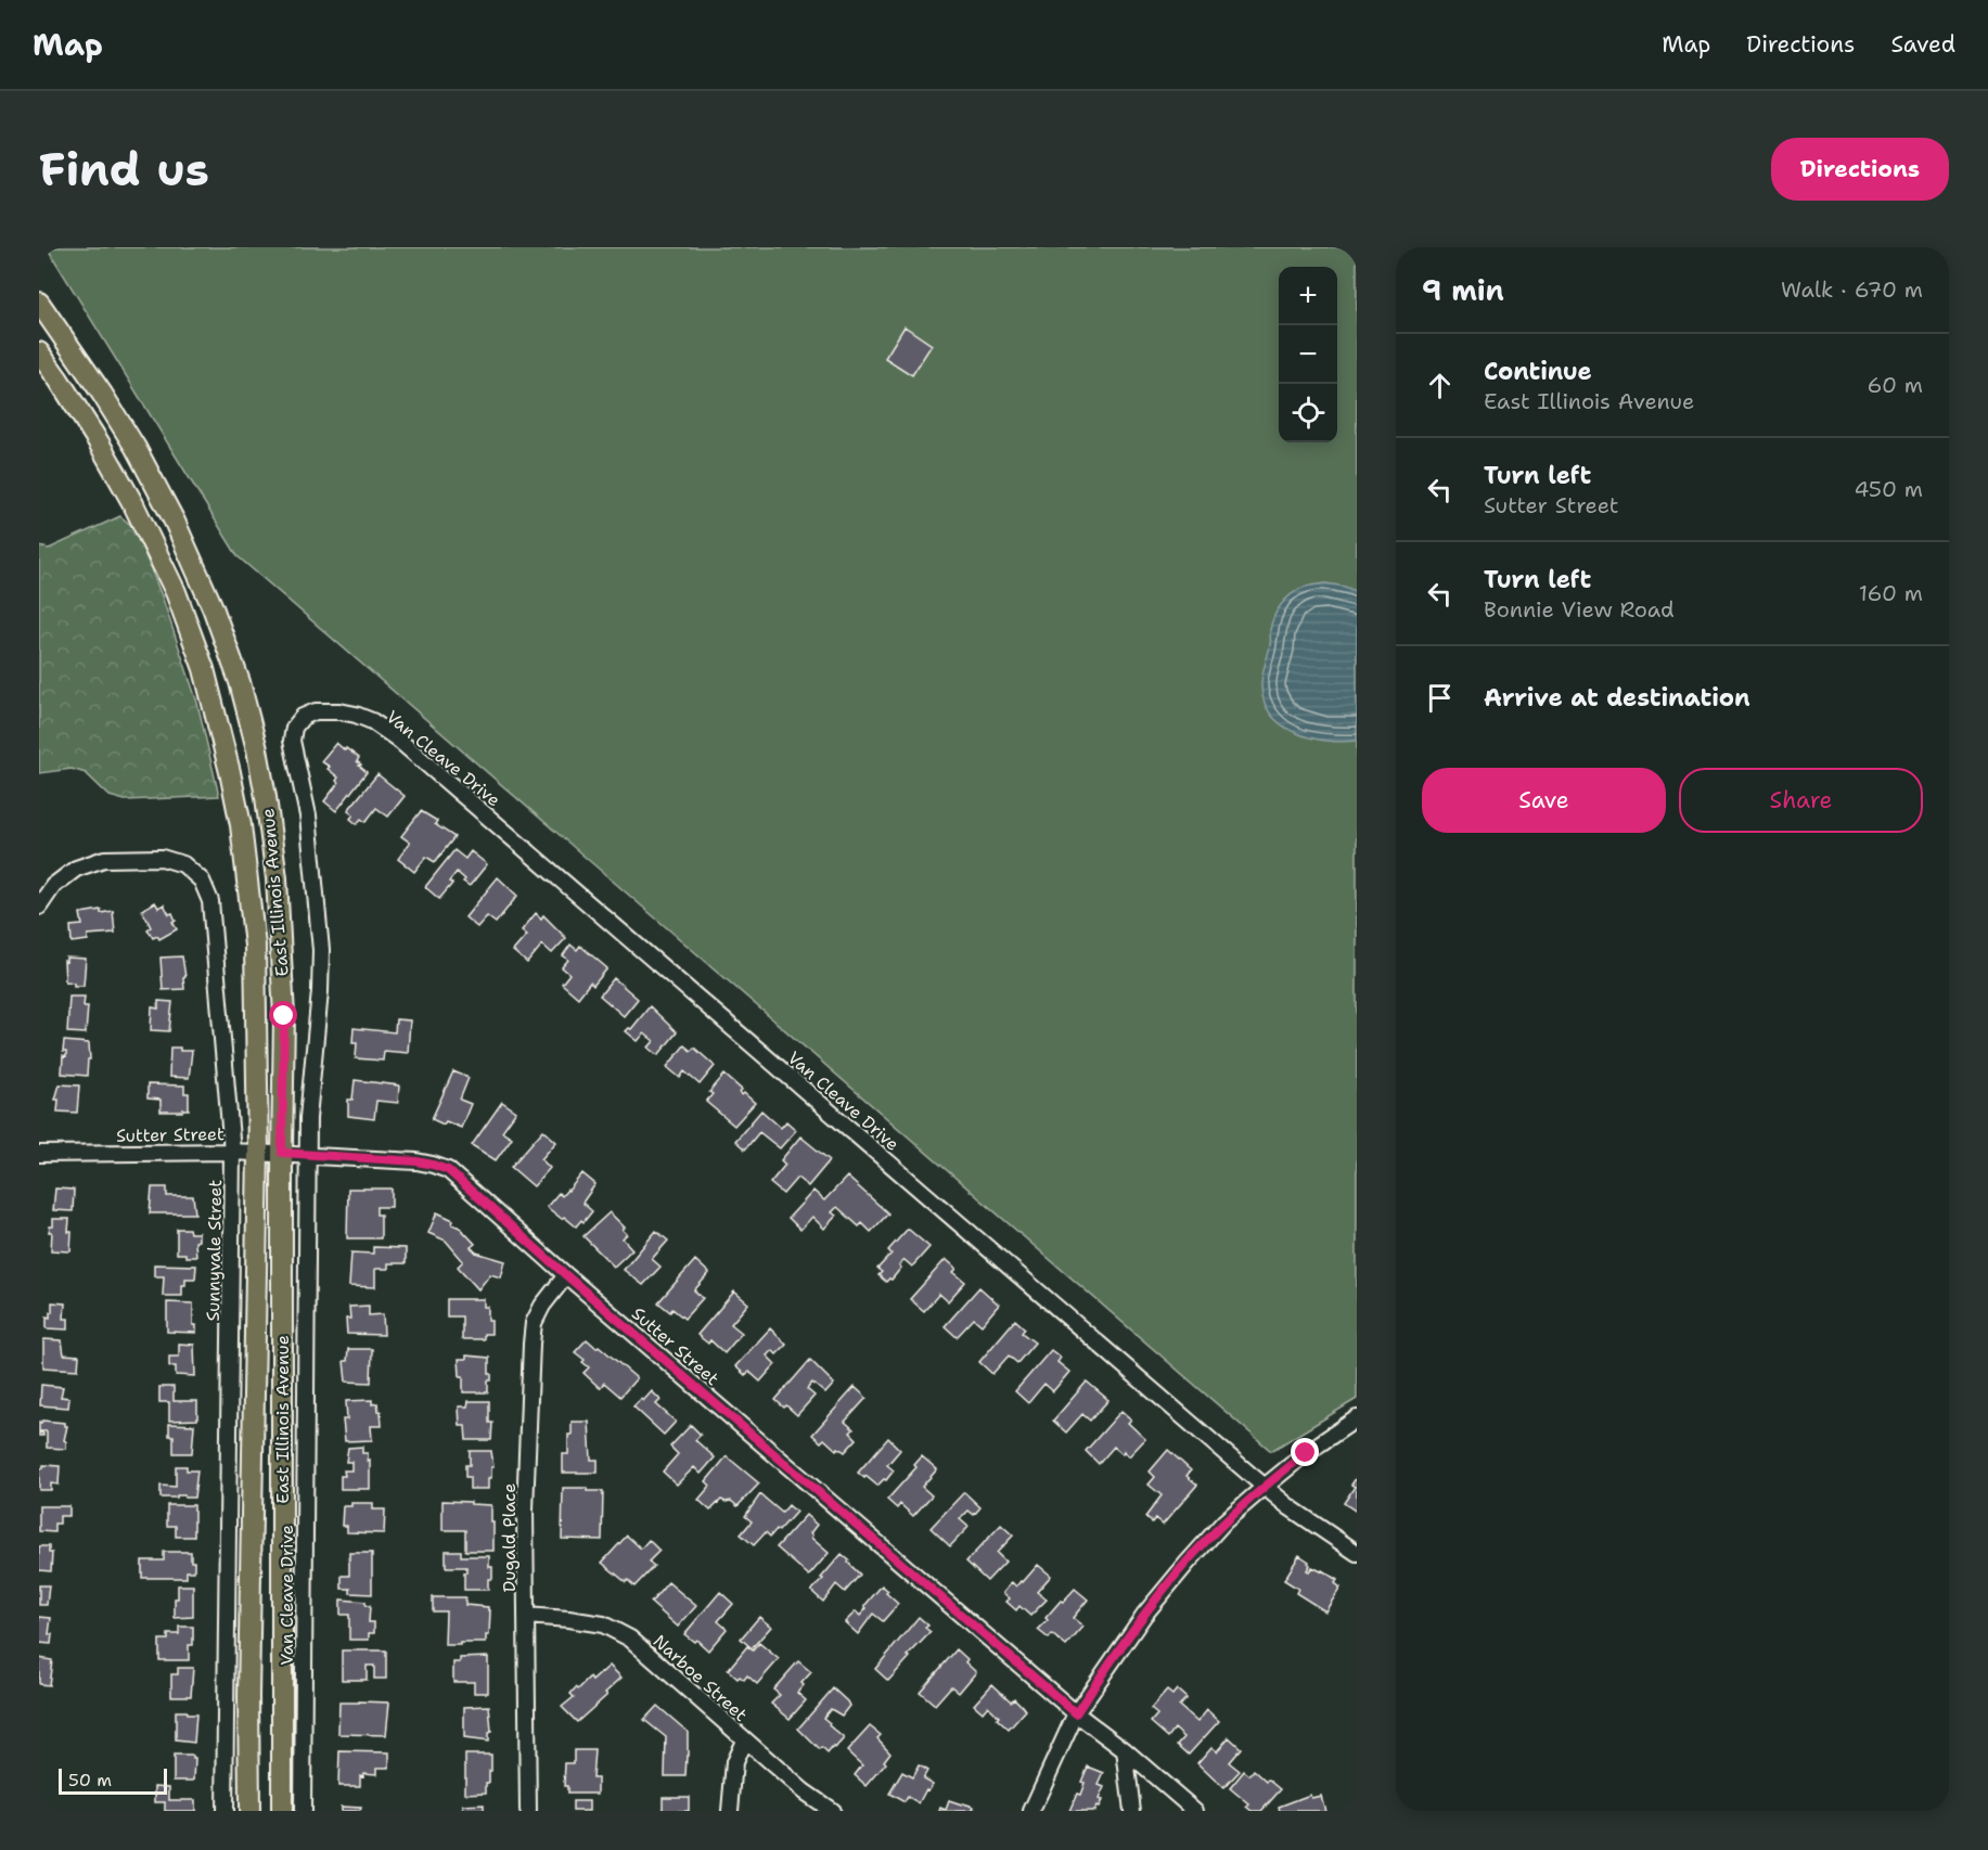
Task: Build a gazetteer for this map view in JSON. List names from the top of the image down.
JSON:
{
  "streets": {
    "main road": ["East Illinois Avenue"],
    "street": [
      "Van Cleave Drive",
      "Sutter Street",
      "Sunnyvale Street",
      "Dugald Place",
      "Narboe Street"
    ]
  },
  "crossings": [
    ["Van Cleave Drive", "Sutter Street"],
    ["East Illinois Avenue", "Sutter Street"],
    ["Sutter Street", "Sunnyvale Street"],
    ["Sutter Street", "Dugald Place"],
    ["Dugald Place", "Narboe Street"]
  ],
  "scale_bar": "50 m",
  "page": {
    "header": "Map",
    "nav": ["Map", "Directions", "Saved"],
    "buttons": [
      "Directions",
      ["Save", "Share"]
    ],
    "title": "Find us",
    "heading": ["9 min", "Walk · 670 m"],
    "map_buttons": ["+", "−"],
    "list": [
      ["Continue", "East Illinois Avenue", "60 m"],
      ["Turn left", "Sutter Street", "450 m"],
      ["Turn left", "Bonnie View Road", "160 m"],
      "Arrive at destination"
    ],
    "scale": "50 m"
  }
}
